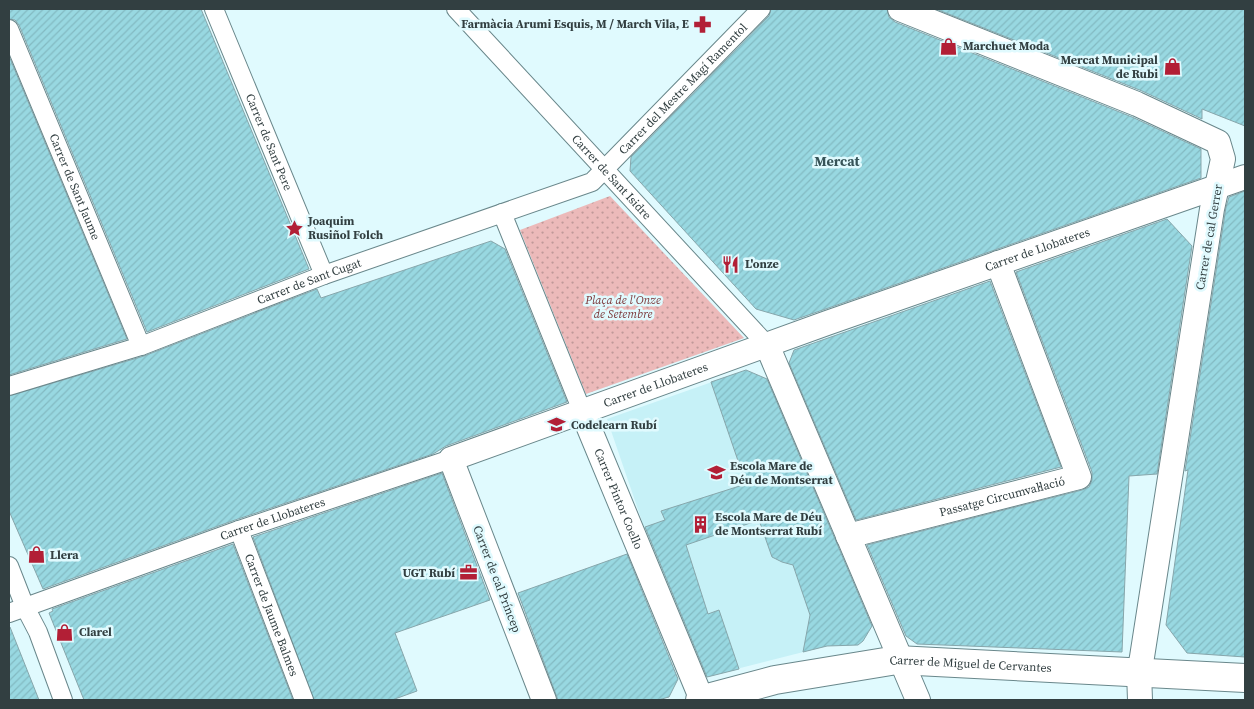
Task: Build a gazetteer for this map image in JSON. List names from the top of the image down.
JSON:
{
  "streets": {
    "street": [
      "Carrer del Mestre Magí Ramentol",
      "Carrer de Sant Pere",
      "Carrer de Sant Isidre",
      "Carrer de Sant Jaume",
      "Carrer de cal Gerrer",
      "Carrer de Llobateres",
      "Carrer de Sant Cugat",
      "Passatge Circumval·lació",
      "Carrer Pintor Coello",
      "Carrer de cal Príncep",
      "Carrer de Jaume Balmes",
      "Carrer de Miguel de Cervantes"
    ]
  },
  "crossings": [
    ["Carrer del Mestre Magí Ramentol", "Carrer de Sant Isidre"],
    ["Carrer del Mestre Magí Ramentol", "Carrer de Sant Cugat"],
    ["Carrer de Sant Pere", "Carrer de Sant Cugat"],
    ["Carrer de Sant Isidre", "Carrer de Llobateres"],
    ["Carrer de Sant Isidre", "Carrer de Sant Cugat"],
    ["Carrer de Sant Jaume", "Carrer de Sant Cugat"],
    ["Carrer de cal Gerrer", "Carrer de Llobateres"],
    ["Carrer de cal Gerrer", "Carrer de Miguel de Cervantes"],
    ["Carrer de Llobateres", "Passatge Circumval·lació"],
    ["Carrer de Llobateres", "Carrer Pintor Coello"],
    ["Carrer de Llobateres", "Carrer de cal Príncep"],
    ["Carrer de Llobateres", "Carrer de Jaume Balmes"],
    ["Carrer de Sant Cugat", "Carrer Pintor Coello"],
    ["Carrer Pintor Coello", "Carrer de Miguel de Cervantes"]
  ],
  "districts": ["Mercat"],
  "parks": ["Plaça de l'Onze de Setembre"],
  "places": {
    "pharmacy": ["Farmàcia Arumi Esquis, M / March Vila, E"],
    "shop": [
      "Marchuet Moda",
      "Mercat Municipal de Rubi",
      "Llera",
      "Clarel"
    ],
    "place": ["Joaquim Rusiñol Folch"],
    "restaurant": ["L'onze"],
    "school or university": ["Codelearn Rubí", "Escola Mare de Déu de Montserrat"],
    "building": ["Escola Mare de Déu de Montserrat Rubí"],
    "office": ["UGT Rubí"]
  }
}
